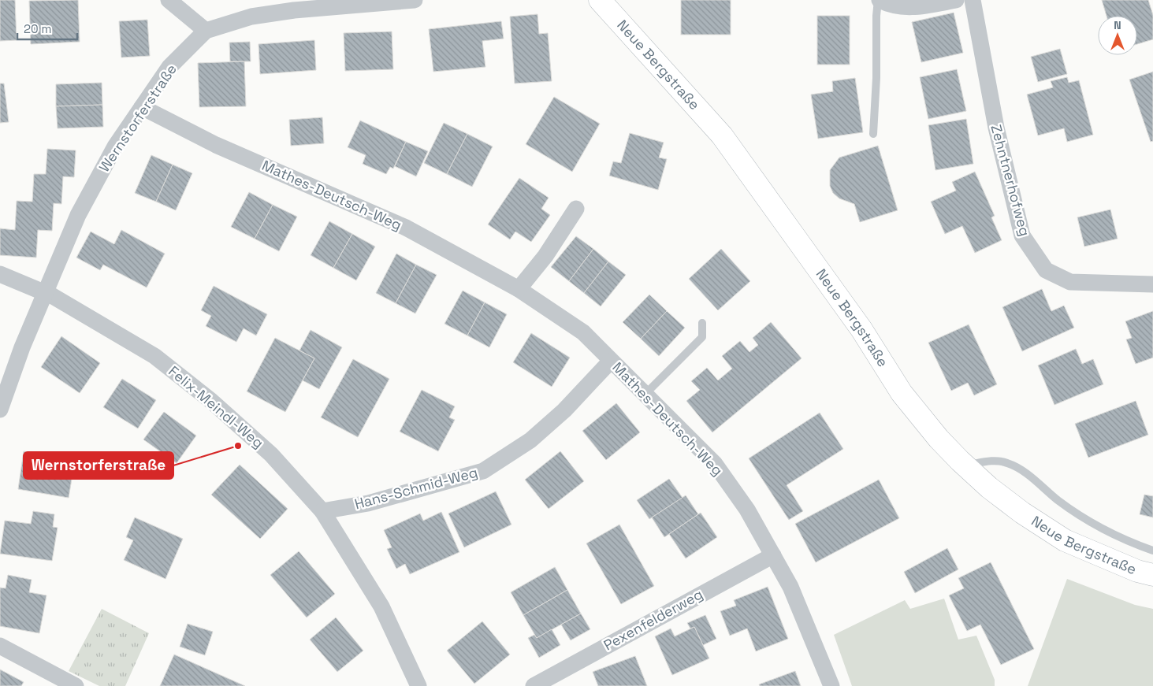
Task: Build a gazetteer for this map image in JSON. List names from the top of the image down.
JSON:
{
  "streets": {
    "street": [
      "Neue Bergstraße",
      "Wernstorferstraße",
      "Zehntnerhofweg",
      "Mathes-Deutsch-Weg",
      "Felix-Meindl-Weg",
      "Hans-Schmid-Weg",
      "Pexenfelderweg"
    ]
  },
  "crossings": [
    ["Wernstorferstraße", "Mathes-Deutsch-Weg"],
    ["Wernstorferstraße", "Felix-Meindl-Weg"],
    ["Mathes-Deutsch-Weg", "Hans-Schmid-Weg"],
    ["Mathes-Deutsch-Weg", "Pexenfelderweg"],
    ["Felix-Meindl-Weg", "Hans-Schmid-Weg"]
  ],
  "places": ["Wernstorferstraße"],
  "scale_bar": "20 m",
  "north": "top"
}
